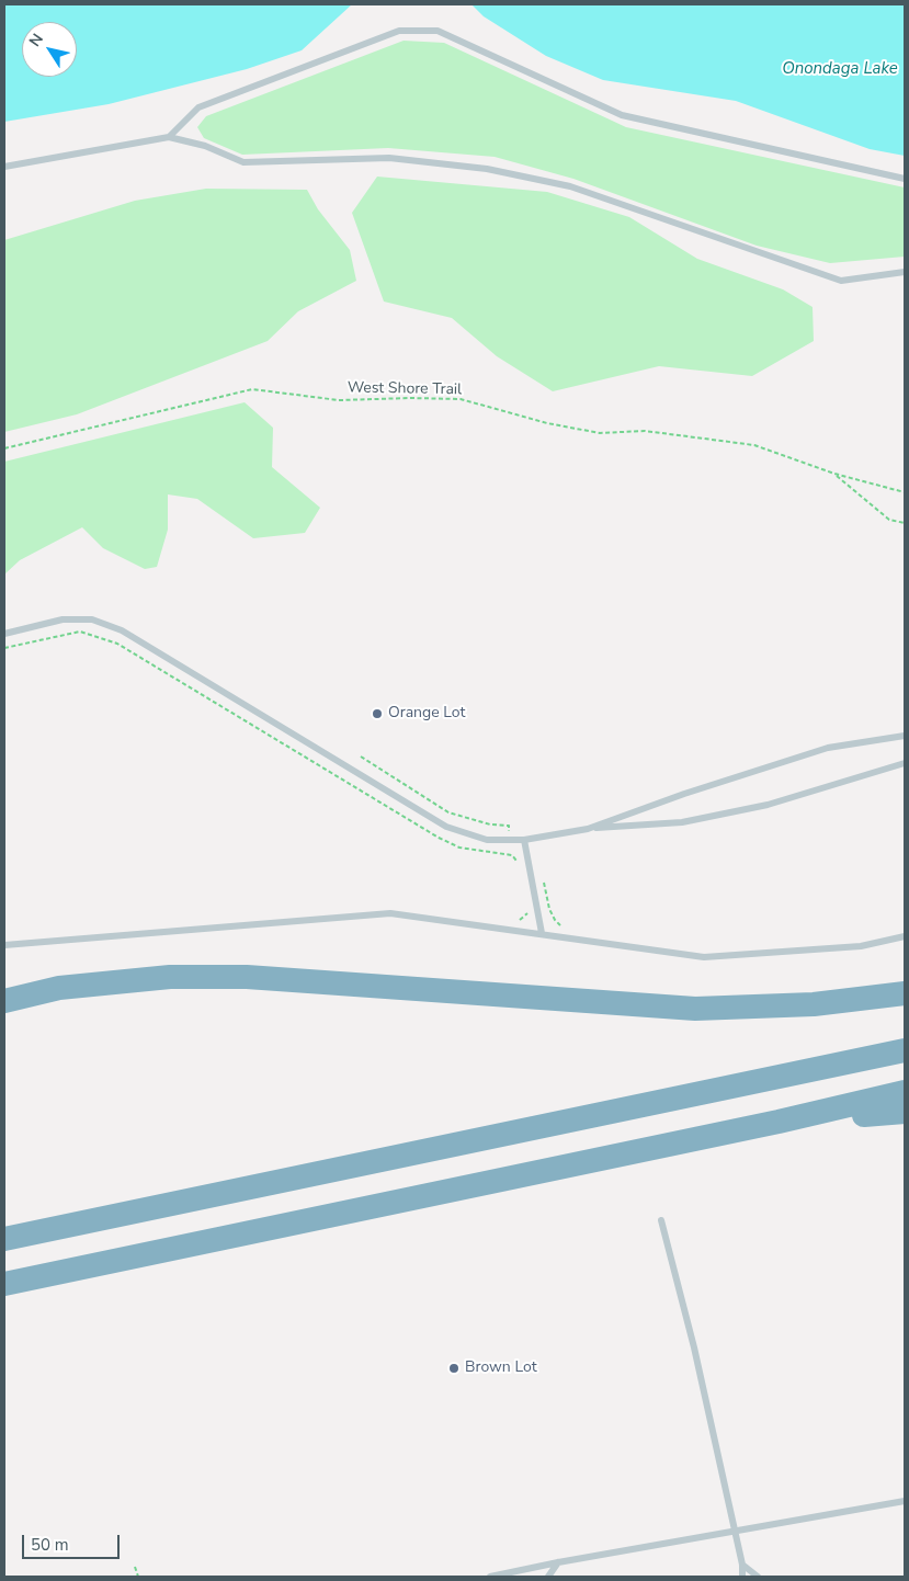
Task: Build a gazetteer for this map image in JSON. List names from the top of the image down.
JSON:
{
  "streets": {
    "path": ["West Shore Trail"]
  },
  "water": ["Onondaga Lake"],
  "places": ["Orange Lot", "Brown Lot"],
  "scale_bar": "50 m",
  "north": "top left"
}
